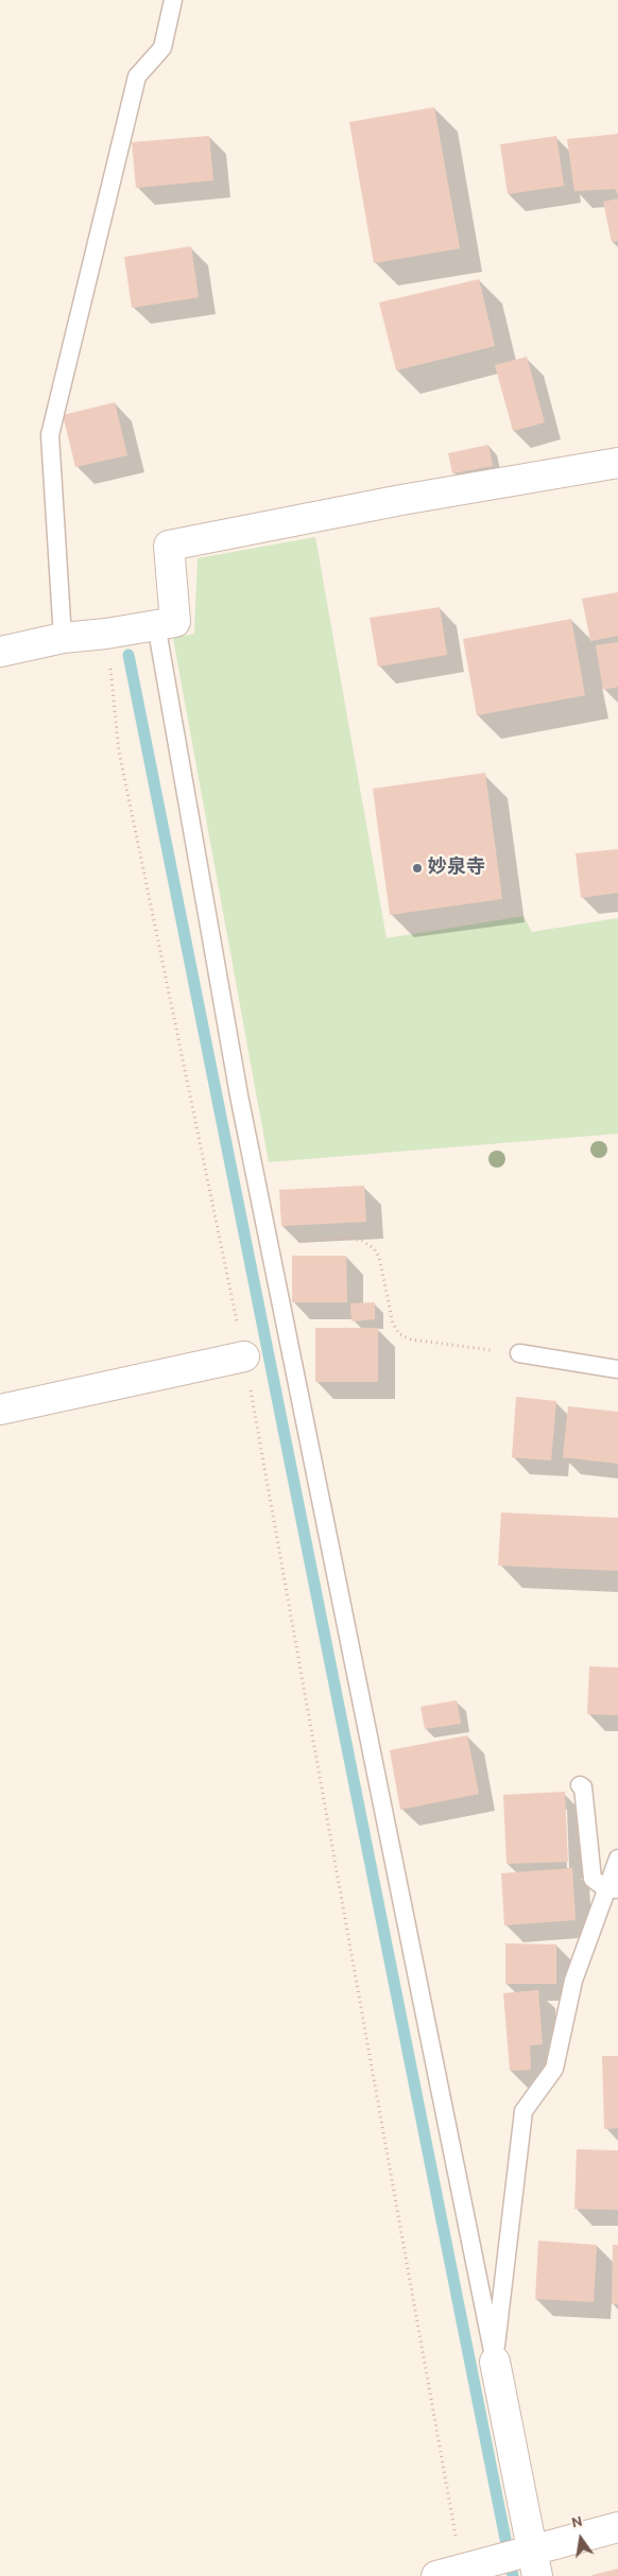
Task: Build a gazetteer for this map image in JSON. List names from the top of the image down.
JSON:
{
  "places": ["妙泉寺"],
  "north": "top"
}
